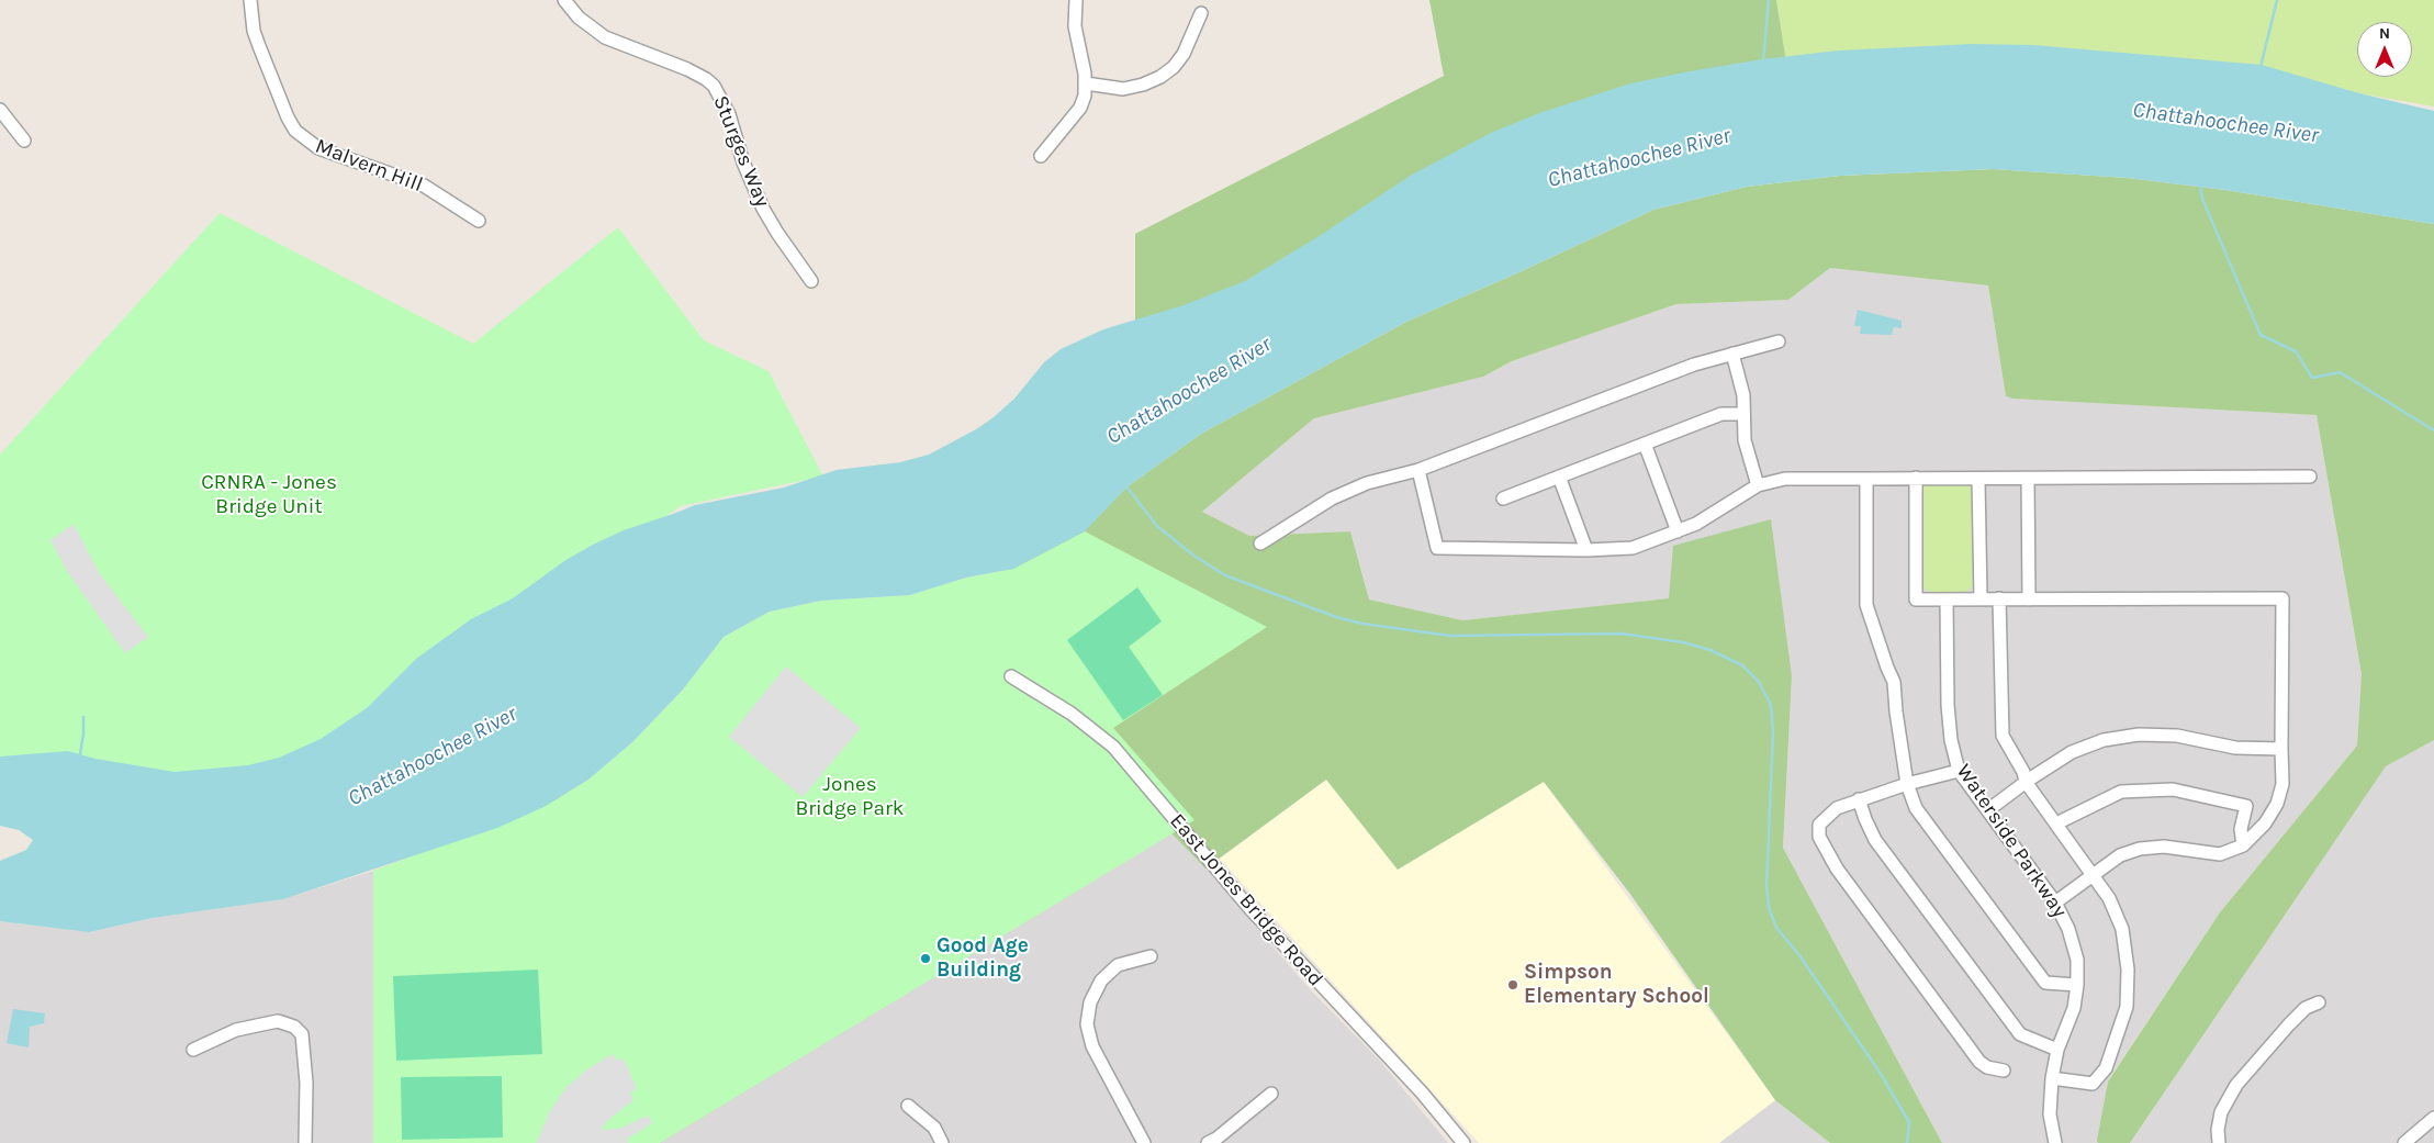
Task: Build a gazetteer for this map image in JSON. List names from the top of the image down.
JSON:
{
  "streets": {
    "street": [
      "Sturges Way",
      "Malvern Hill",
      "Waterside Parkway",
      "East Jones Bridge Road"
    ]
  },
  "water": ["Chattahoochee River"],
  "parks": ["CRNRA - Jones Bridge Unit", "Jones Bridge Park"],
  "places": ["Good Age Building", "Simpson Elementary School"],
  "north": "top"
}
